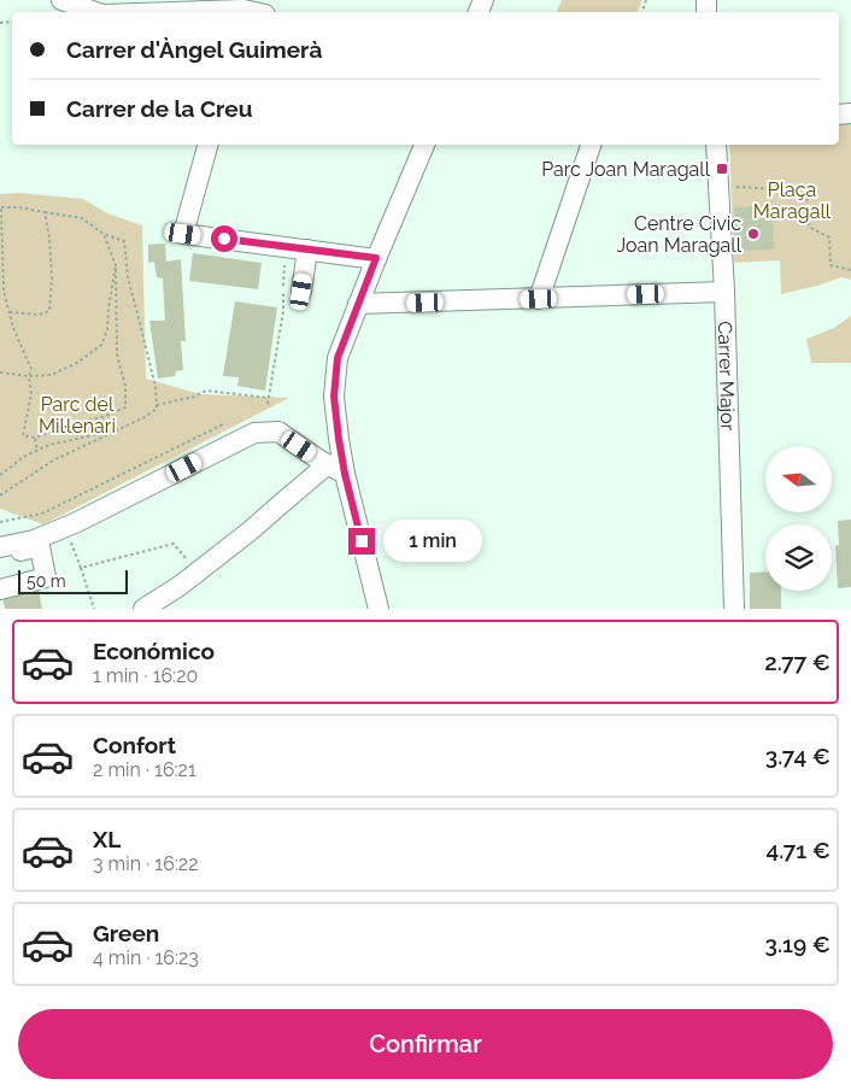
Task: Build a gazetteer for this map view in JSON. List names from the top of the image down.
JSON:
{
  "streets": {
    "street": ["Carrer Major"]
  },
  "parks": ["Plaça Maragall", "Parc del Mil·lenari"],
  "places": {
    "transit": ["Parc Joan Maragall"],
    "other": ["Centre Civic Joan Maragall"]
  },
  "scale_bar": "50 m",
  "north": "left",
  "page": {
    "banner": ["Carrer d'Àngel Guimerà", "Carrer de la Creu"],
    "bubble": "1 min",
    "scale": "50 m",
    "list": [
      {
        "name": "Económico",
        "note": "1 min · 16:20",
        "value": "2.77 €"
      },
      {
        "name": "Confort",
        "note": "2 min · 16:21",
        "value": "3.74 €"
      },
      {
        "name": "XL",
        "note": "3 min · 16:22",
        "value": "4.71 €"
      },
      {
        "name": "Green",
        "note": "4 min · 16:23",
        "value": "3.19 €"
      }
    ],
    "buttons": "Confirmar"
  }
}
